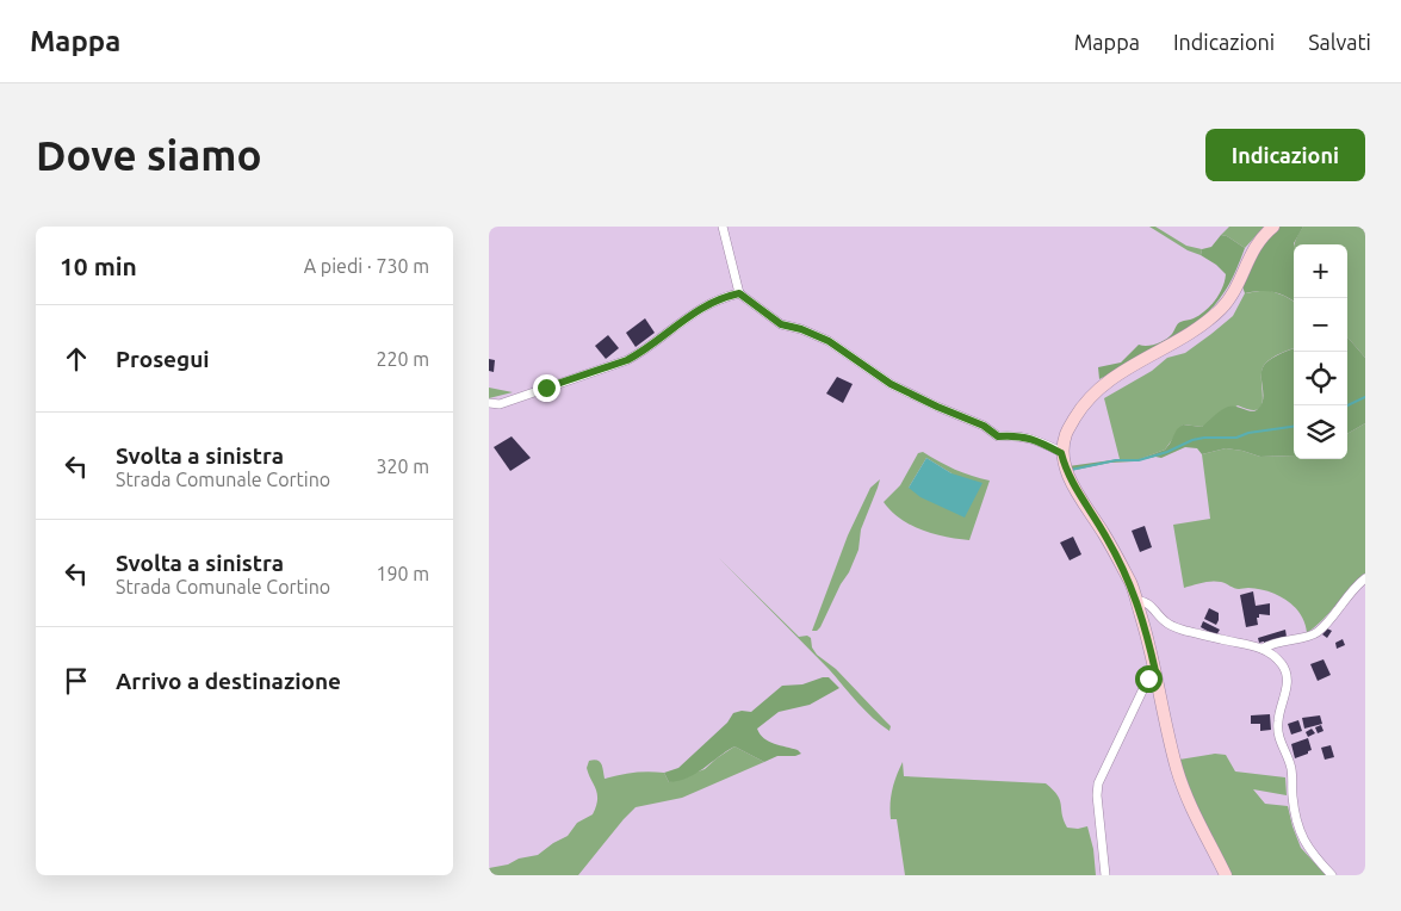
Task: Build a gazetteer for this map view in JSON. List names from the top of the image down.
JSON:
{
  "page": {
    "header": "Mappa",
    "nav": ["Mappa", "Indicazioni", "Salvati"],
    "buttons": "Indicazioni",
    "title": "Dove siamo",
    "heading": ["10 min", "A piedi · 730 m"],
    "map_buttons": ["+", "−"],
    "list": [
      ["Prosegui", "220 m"],
      ["Svolta a sinistra", "Strada Comunale Cortino", "320 m"],
      ["Svolta a sinistra", "Strada Comunale Cortino", "190 m"],
      "Arrivo a destinazione"
    ]
  }
}
